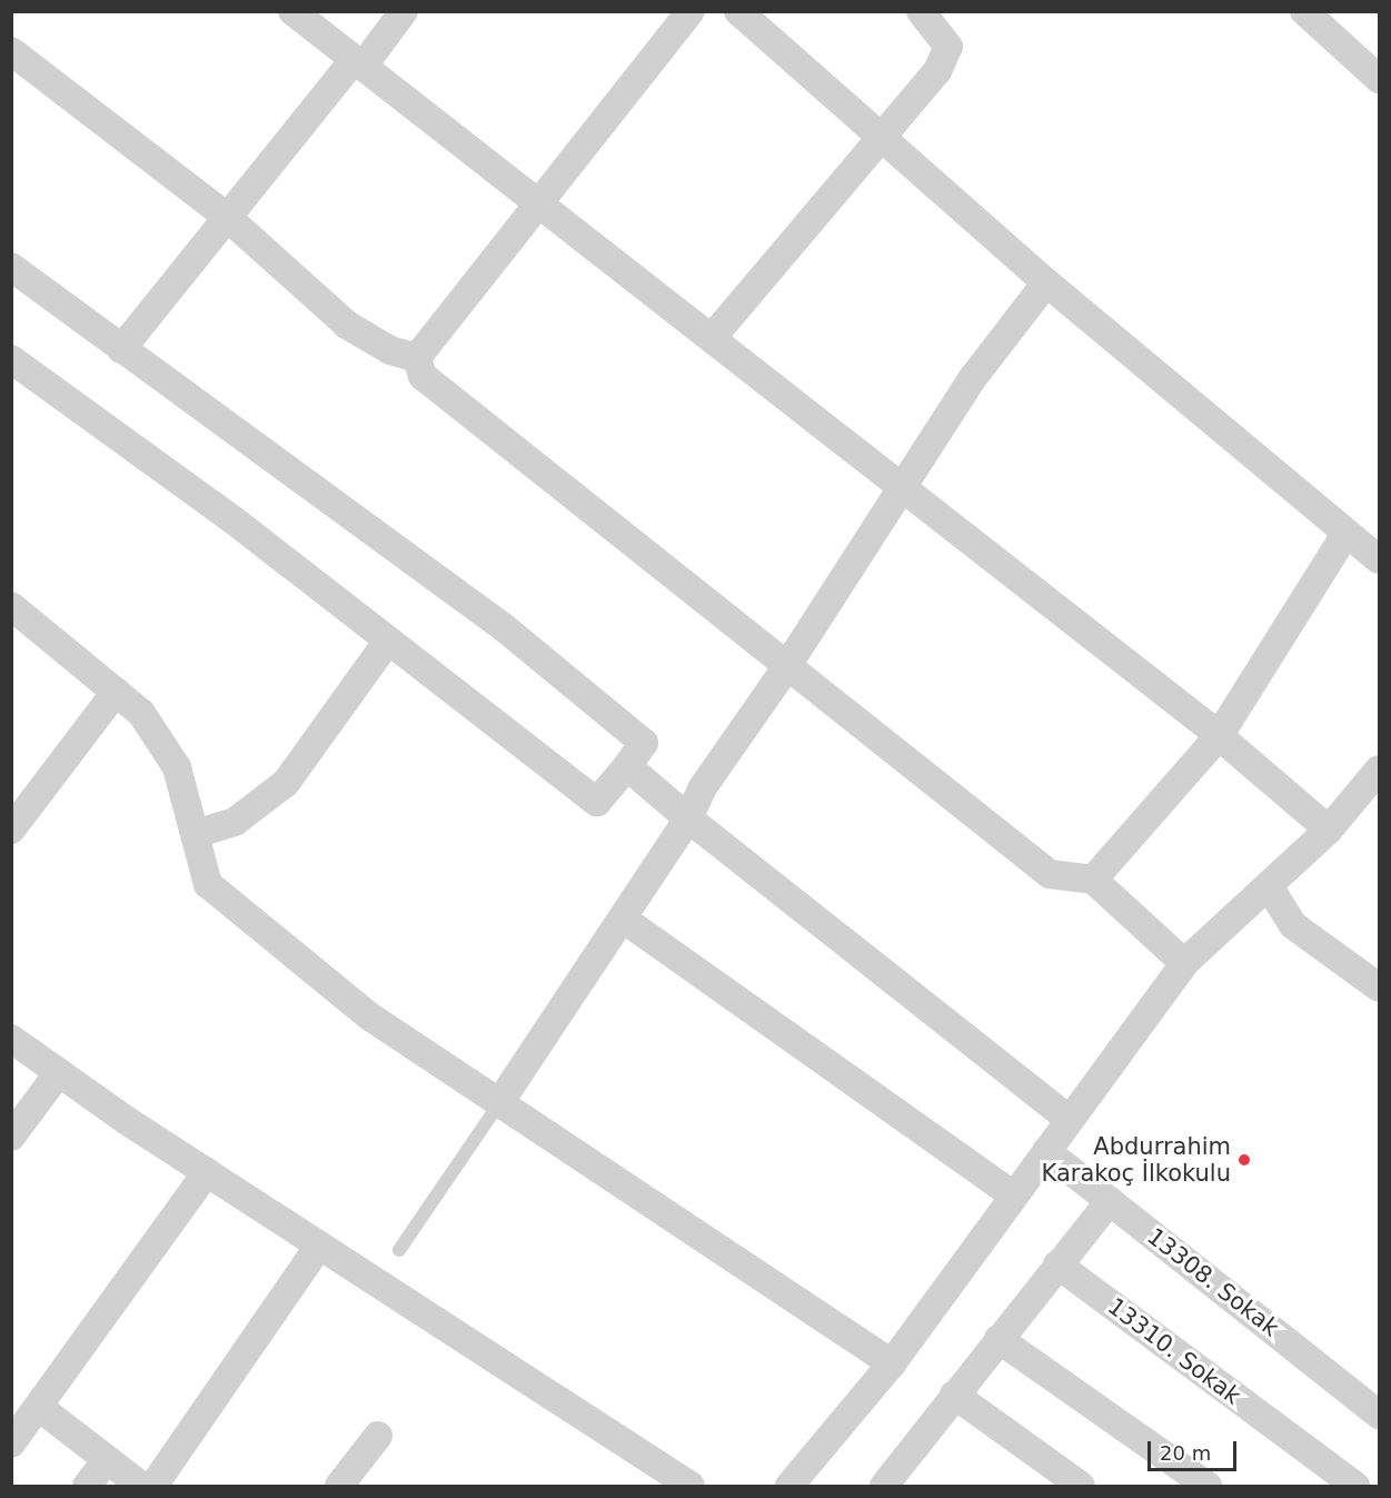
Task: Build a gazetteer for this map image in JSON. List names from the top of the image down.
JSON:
{
  "streets": {
    "street": ["13308. Sokak", "13310. Sokak"]
  },
  "places": ["Abdurrahim Karakoç İlkokulu"],
  "scale_bar": "20 m"
}
